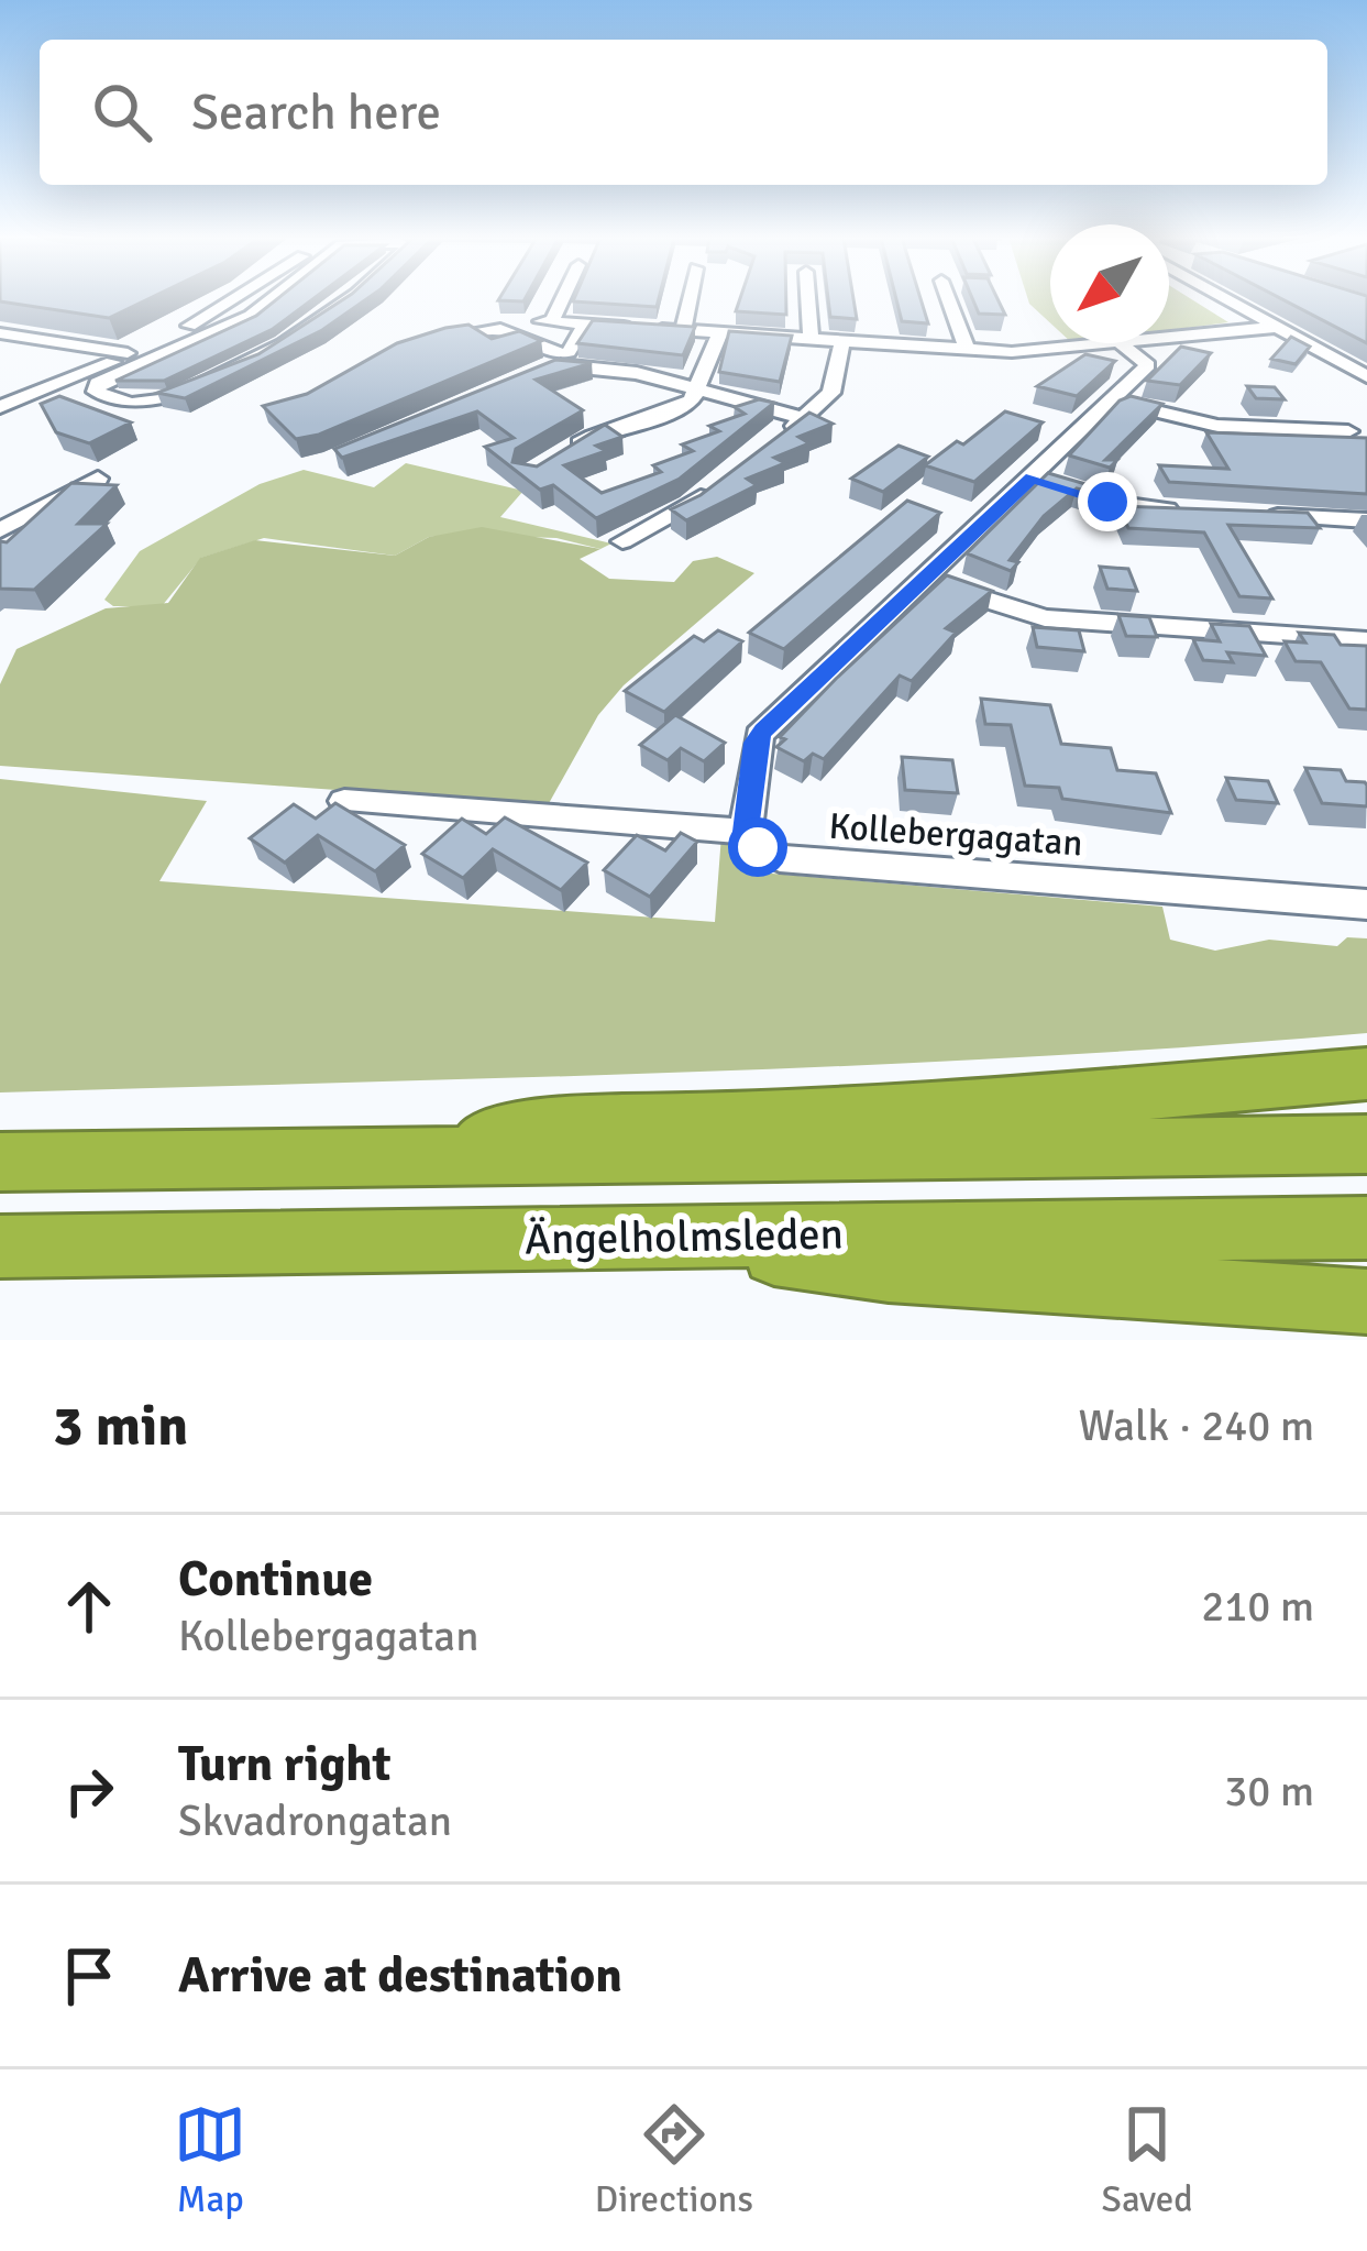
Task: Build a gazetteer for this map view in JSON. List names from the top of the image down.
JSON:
{
  "streets": {
    "highway": ["Ängelholmsleden"],
    "street": ["Kollebergagatan"]
  },
  "north": "bottom left",
  "page": {
    "search": "Search here",
    "heading": ["3 min", "Walk · 240 m"],
    "list": [
      ["Continue", "Kollebergagatan", "210 m"],
      ["Turn right", "Skvadrongatan", "30 m"],
      "Arrive at destination"
    ],
    "nav": ["Map", "Directions", "Saved"]
  }
}
